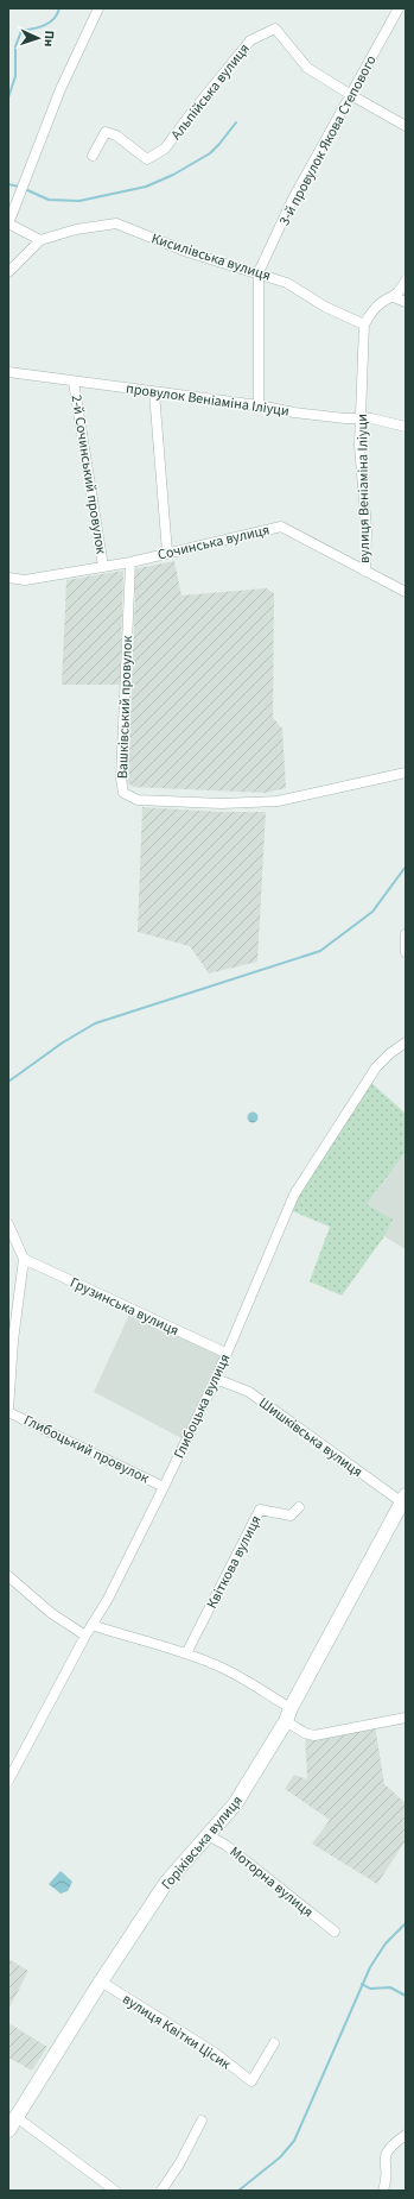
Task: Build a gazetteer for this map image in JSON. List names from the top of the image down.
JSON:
{
  "streets": {
    "street": [
      "Альпійська вулиця",
      "3-й провулок Якова Степового",
      "Кисилівська вулиця",
      "провулок Веніаміна Іліуци",
      "2-й Сочинський провулок",
      "вулиця Веніаміна Іліуци",
      "Сочинська вулиця",
      "Вашківський провулок",
      "Грузинська вулиця",
      "Глибоцька вулиця",
      "Шишківська вулиця",
      "Глибоцький провулок",
      "Квіткова вулиця",
      "Горіхівська вулиця",
      "Моторна вулиця",
      "вулиця Квітки Цісик"
    ]
  },
  "crossings": [
    ["Альпійська вулиця", "3-й провулок Якова Степового"],
    ["3-й провулок Якова Степового", "Кисилівська вулиця"],
    ["Кисилівська вулиця", "вулиця Веніаміна Іліуци"],
    ["провулок Веніаміна Іліуци", "2-й Сочинський провулок"],
    ["провулок Веніаміна Іліуци", "вулиця Веніаміна Іліуци"],
    ["2-й Сочинський провулок", "Сочинська вулиця"],
    ["вулиця Веніаміна Іліуци", "Сочинська вулиця"],
    ["Сочинська вулиця", "Вашківський провулок"],
    ["Грузинська вулиця", "Глибоцька вулиця"],
    ["Глибоцька вулиця", "Шишківська вулиця"],
    ["Глибоцька вулиця", "Глибоцький провулок"],
    ["Шишківська вулиця", "Горіхівська вулиця"],
    ["Горіхівська вулиця", "Моторна вулиця"],
    ["Горіхівська вулиця", "вулиця Квітки Цісик"]
  ],
  "north": "right"
}
